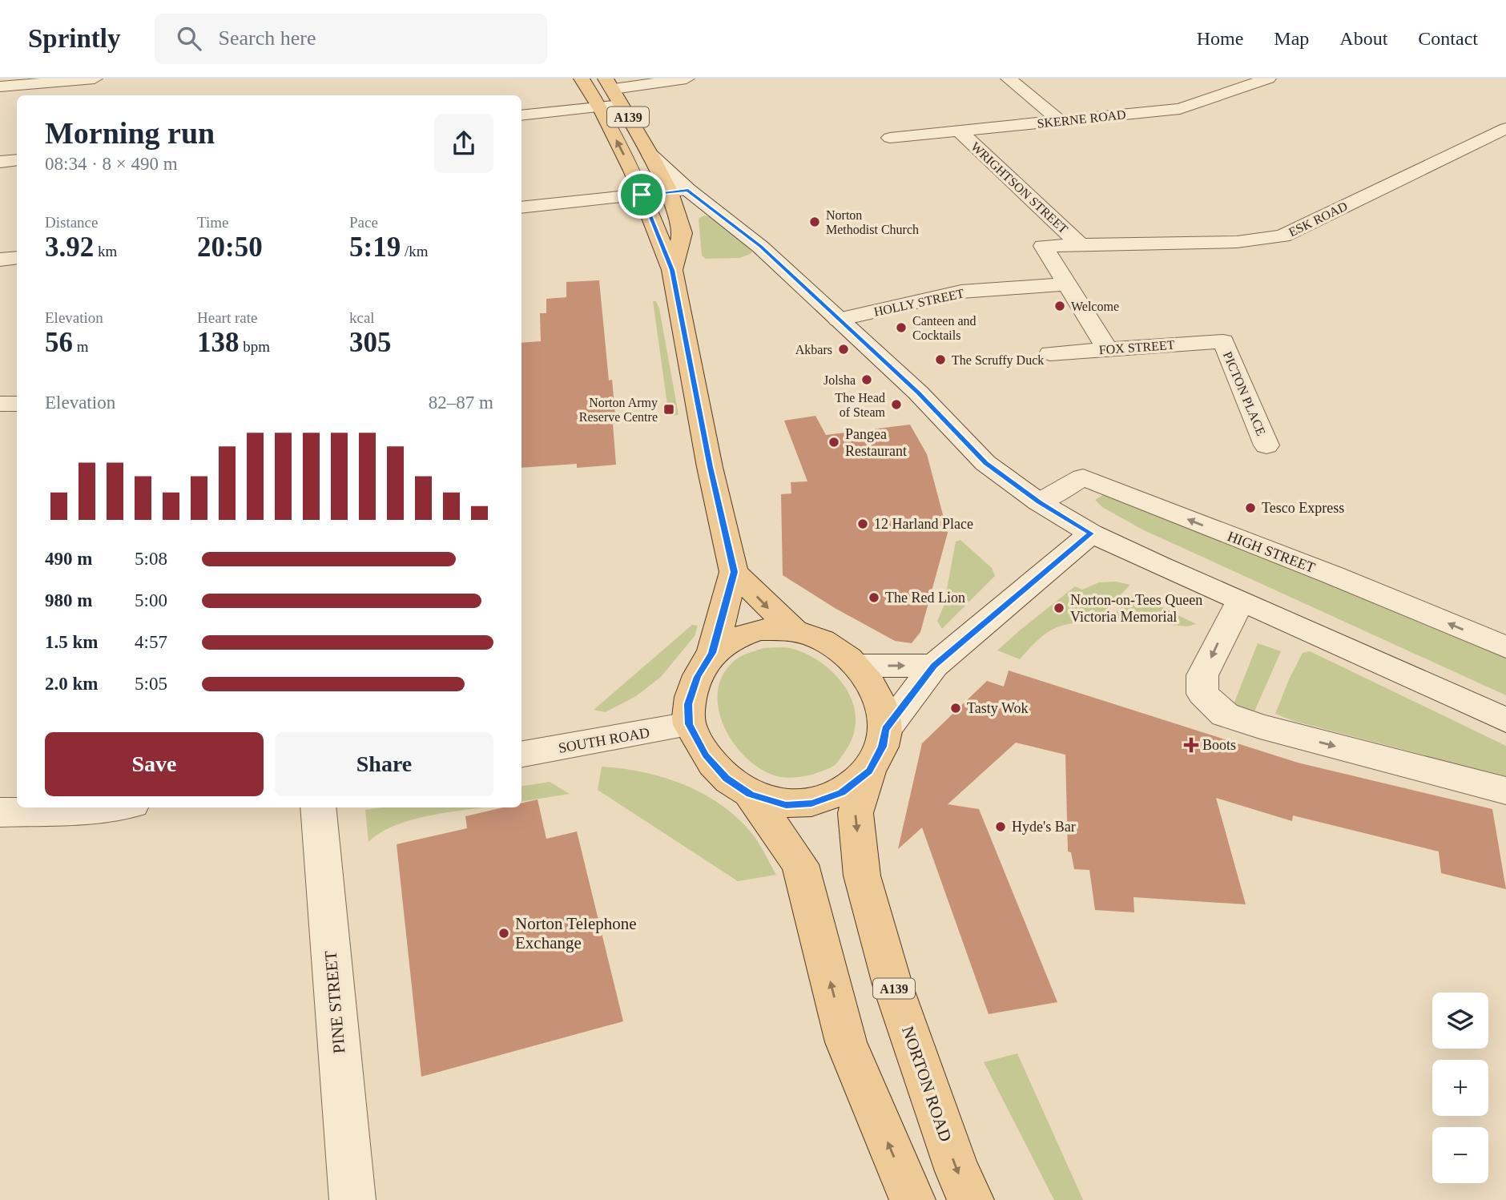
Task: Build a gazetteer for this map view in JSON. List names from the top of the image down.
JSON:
{
  "streets": {
    "main road": ["A139", "NORTON ROAD"],
    "street": [
      "SKERNE ROAD",
      "WRIGHTSON STREET",
      "ESK ROAD",
      "HOLLY STREET",
      "FOX STREET",
      "PICTON PLACE",
      "HIGH STREET",
      "SOUTH ROAD",
      "PINE STREET"
    ]
  },
  "crossings": [
    ["A139", "SOUTH ROAD"],
    ["A139", "NORTON ROAD"],
    ["SKERNE ROAD", "WRIGHTSON STREET"],
    ["WRIGHTSON STREET", "ESK ROAD"],
    ["ESK ROAD", "HOLLY STREET"],
    ["FOX STREET", "PICTON PLACE"],
    ["SOUTH ROAD", "NORTON ROAD"]
  ],
  "places": {
    "other": [
      "Norton Methodist Church",
      "Welcome",
      "Canteen and Cocktails",
      "Akbars",
      "The Scruffy Duck",
      "Jolsha",
      "The Head of Steam",
      "Pangea Restaurant",
      "Tesco Express",
      "12 Harland Place",
      "The Red Lion",
      "Norton-on-Tees Queen Victoria Memorial",
      "Tasty Wok",
      "Hyde's Bar",
      "Norton Telephone Exchange"
    ],
    "transit": ["Norton Army Reserve Centre"],
    "health": ["Boots"]
  },
  "page": {
    "header": "Sprintly",
    "search": "Search here",
    "nav": [
      "Home",
      "Map",
      "About",
      "Contact"
    ],
    "heading": ["Morning run", "08:34 · 8 × 490 m"],
    "stats": [
      ["Distance", "3.92 km"],
      ["Time", "20:50"],
      ["Pace", "5:19 /km"],
      ["Elevation", "56 m"],
      ["Heart rate", "138 bpm"],
      ["kcal", "305"]
    ],
    "chart": ["Elevation", "82–87 m"],
    "list": [
      {
        "name": "490 m",
        "note": "5:08"
      },
      {
        "name": "980 m",
        "note": "5:00"
      },
      {
        "name": "1.5 km",
        "note": "4:57"
      },
      {
        "name": "2.0 km",
        "note": "5:05"
      }
    ],
    "buttons": ["Save", "Share"],
    "map_buttons": ["+", "−"]
  }
}
